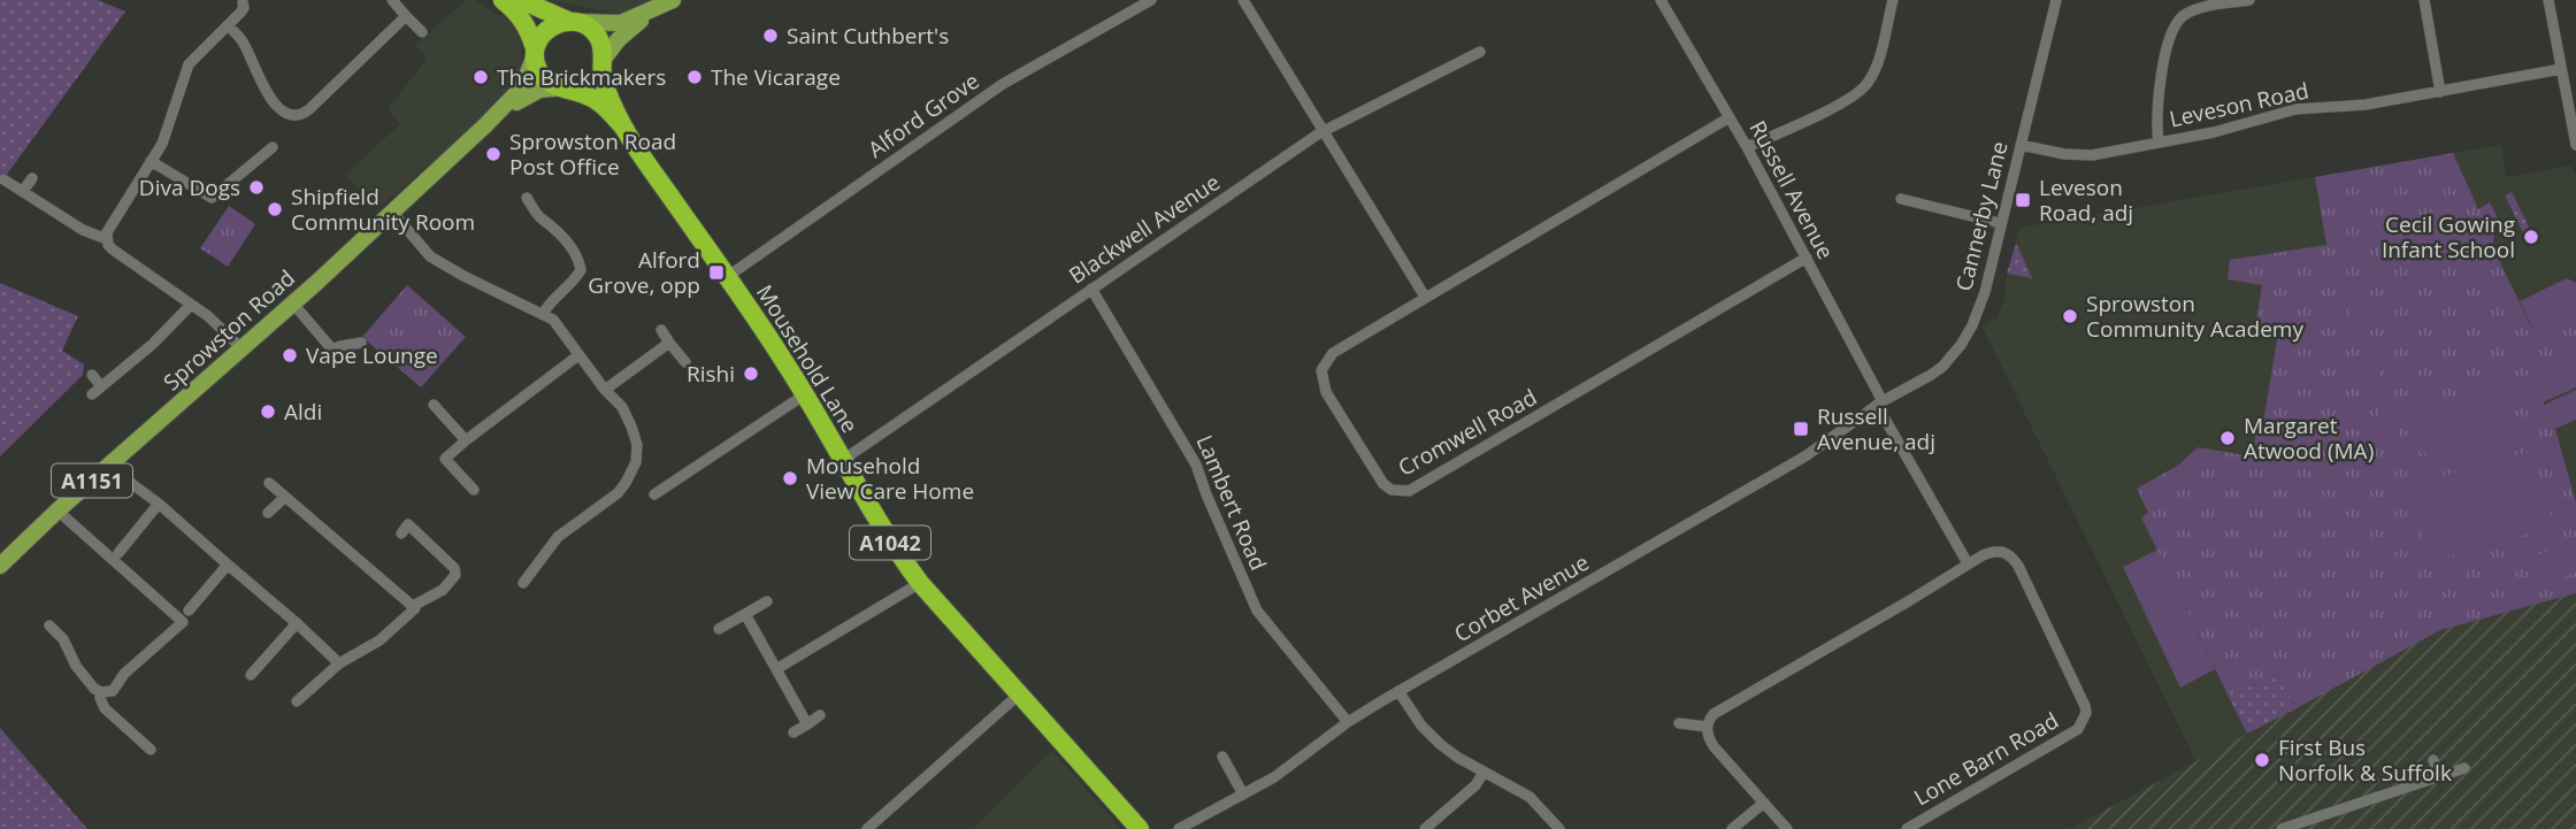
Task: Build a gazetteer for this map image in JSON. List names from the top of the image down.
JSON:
{
  "streets": {
    "highway": ["Mousehold Lane", "A1042"],
    "main road": ["Sprowston Road", "A1151"],
    "street": [
      "Leveson Road",
      "Alford Grove",
      "Russell Avenue",
      "Cannerby Lane",
      "Blackwell Avenue",
      "Cromwell Road",
      "Lambert Road",
      "Corbet Avenue",
      "Lone Barn Road"
    ]
  },
  "crossings": [
    ["Leveson Road", "Cannerby Lane"],
    ["Alford Grove", "Mousehold Lane"],
    ["Russell Avenue", "Cannerby Lane"],
    ["Russell Avenue", "Cromwell Road"],
    ["Russell Avenue", "Corbet Avenue"],
    ["Cannerby Lane", "Corbet Avenue"],
    ["Blackwell Avenue", "Mousehold Lane"],
    ["Blackwell Avenue", "Lambert Road"],
    ["Sprowston Road", "Mousehold Lane"],
    ["Lambert Road", "Corbet Avenue"]
  ],
  "places": {
    "other": [
      "Saint Cuthbert's",
      "The Brickmakers",
      "The Vicarage",
      "Sprowston Road Post Office",
      "Diva Dogs",
      "Shipfield Community Room",
      "Cecil Gowing Infant School",
      "Sprowston Community Academy",
      "Vape Lounge",
      "Rishi",
      "Aldi",
      "Margaret Atwood (MA)",
      "Mousehold View Care Home",
      "First Bus Norfolk & Suffolk"
    ],
    "transit": ["Leveson Road, adj", "Alford Grove, opp", "Russell Avenue, adj"]
  }
}
